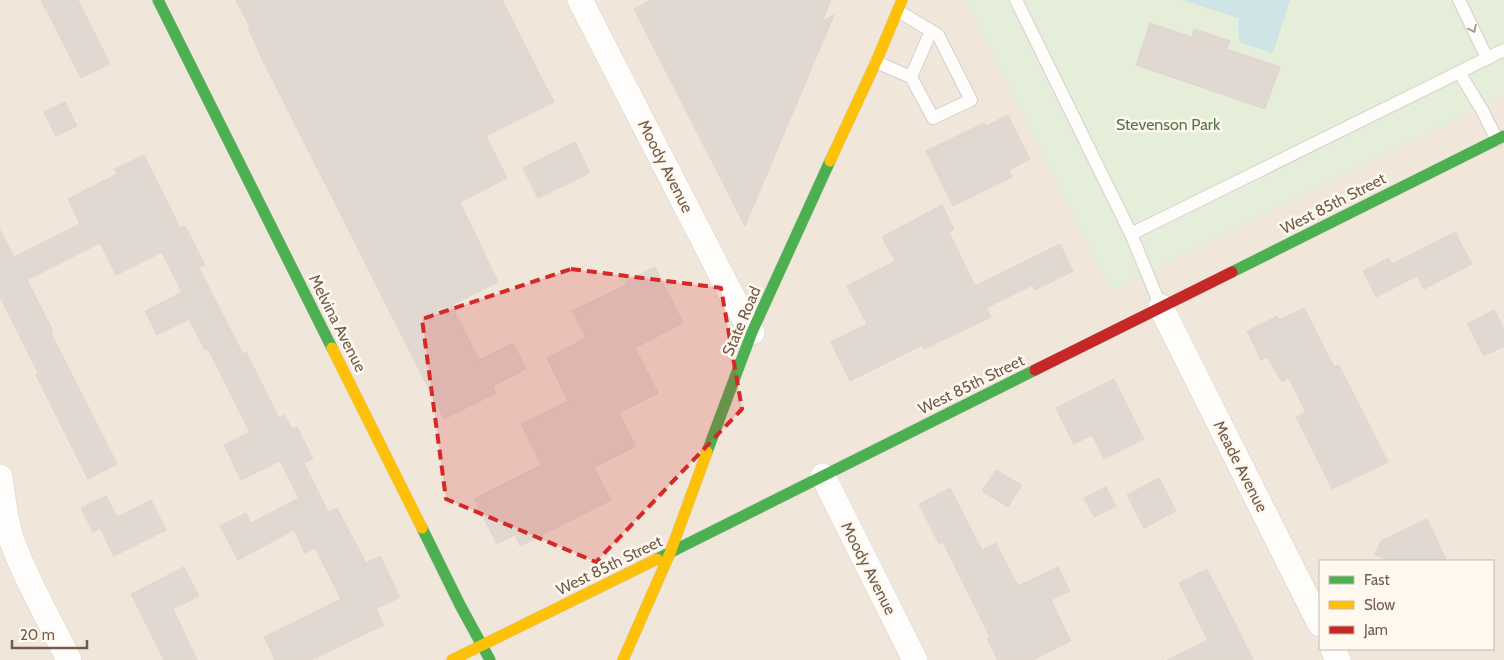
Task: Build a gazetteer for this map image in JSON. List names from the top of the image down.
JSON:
{
  "streets": {
    "street": [
      "Moody Avenue",
      "West 85th Street",
      "State Road",
      "Melvina Avenue",
      "Meade Avenue"
    ]
  },
  "crossings": [
    ["Moody Avenue", "West 85th Street"],
    ["Moody Avenue", "State Road"],
    ["West 85th Street", "State Road"],
    ["West 85th Street", "Melvina Avenue"],
    ["West 85th Street", "Meade Avenue"]
  ],
  "parks": ["Stevenson Park"],
  "legend": ["Fast", "Slow", "Jam"],
  "scale_bar": "20 m"
}
